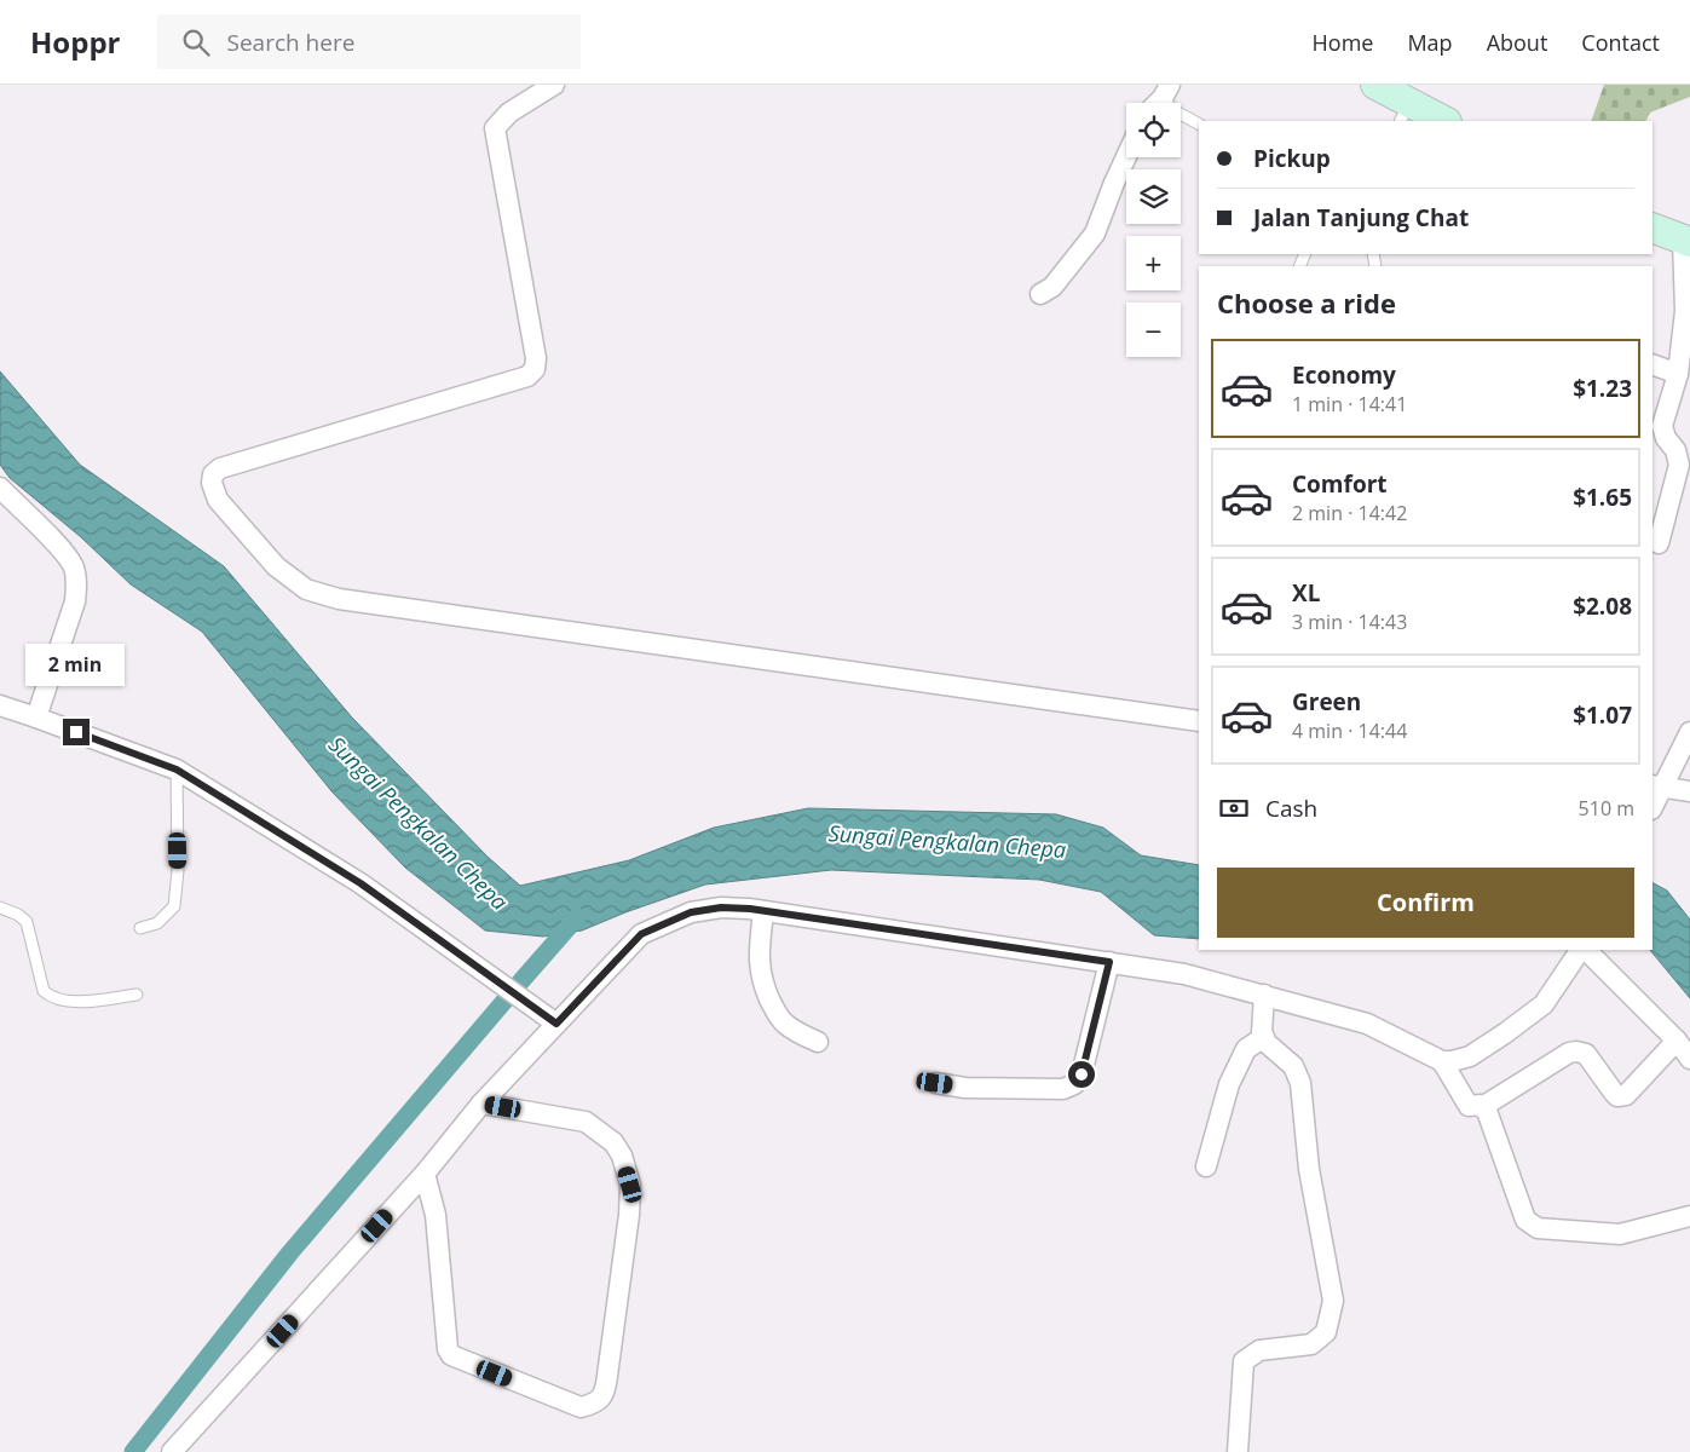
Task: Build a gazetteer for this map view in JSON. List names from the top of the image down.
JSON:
{
  "water": ["Sungai Pengkalan Chepa"],
  "page": {
    "header": "Hoppr",
    "search": "Search here",
    "nav": [
      "Home",
      "Map",
      "About",
      "Contact"
    ],
    "map_buttons": ["+", "−"],
    "banner": ["Pickup", "Jalan Tanjung Chat"],
    "heading": "Choose a ride",
    "list": [
      {
        "name": "Economy",
        "note": "1 min · 14:41",
        "value": "$1.23"
      },
      {
        "name": "Comfort",
        "note": "2 min · 14:42",
        "value": "$1.65"
      },
      {
        "name": "XL",
        "note": "3 min · 14:43",
        "value": "$2.08"
      },
      {
        "name": "Green",
        "note": "4 min · 14:44",
        "value": "$1.07"
      }
    ],
    "bubble": "2 min",
    "pay": ["Cash", "510 m"],
    "buttons": "Confirm"
  }
}
